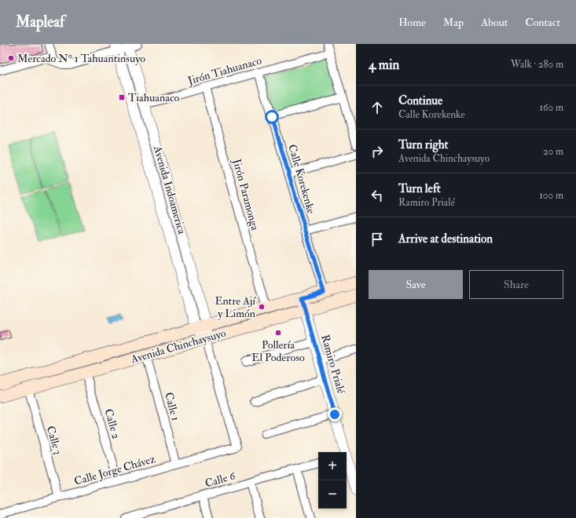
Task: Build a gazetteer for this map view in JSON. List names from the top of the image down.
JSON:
{
  "streets": {
    "main road": ["Avenida Chinchaysuyo"],
    "street": [
      "Jirón Tiahuanaco",
      "Calle Korekenke",
      "Avenida Indoamerica",
      "Jirón Paramonga",
      "Ramiro Prialé",
      "Calle 1",
      "Calle 2",
      "Calle 3",
      "Calle Jorge Chávez",
      "Calle 6"
    ]
  },
  "crossings": [
    ["Jirón Tiahuanaco", "Calle Korekenke"],
    ["Jirón Tiahuanaco", "Avenida Indoamerica"],
    ["Jirón Tiahuanaco", "Jirón Paramonga"],
    ["Calle Korekenke", "Avenida Chinchaysuyo"],
    ["Avenida Indoamerica", "Avenida Chinchaysuyo"],
    ["Avenida Indoamerica", "Calle Jorge Chávez"],
    ["Jirón Paramonga", "Avenida Chinchaysuyo"],
    ["Avenida Chinchaysuyo", "Ramiro Prialé"],
    ["Avenida Chinchaysuyo", "Calle 1"],
    ["Avenida Chinchaysuyo", "Calle 2"],
    ["Avenida Chinchaysuyo", "Calle 3"],
    ["Calle 1", "Calle Jorge Chávez"],
    ["Calle 2", "Calle Jorge Chávez"],
    ["Calle 3", "Calle Jorge Chávez"]
  ],
  "places": {
    "other": ["Mercado N° 1 Tahuantinsuyo", "Entre Ají y Limón", "Pollería El Poderoso"],
    "transit": ["Tiahuanaco"]
  },
  "page": {
    "header": "Mapleaf",
    "nav": [
      "Home",
      "Map",
      "About",
      "Contact"
    ],
    "heading": ["4 min", "Walk · 280 m"],
    "list": [
      ["Continue", "Calle Korekenke", "160 m"],
      ["Turn right", "Avenida Chinchaysuyo", "20 m"],
      ["Turn left", "Ramiro Prialé", "100 m"],
      "Arrive at destination"
    ],
    "buttons": ["Save", "Share"],
    "map_buttons": ["+", "−"]
  }
}
